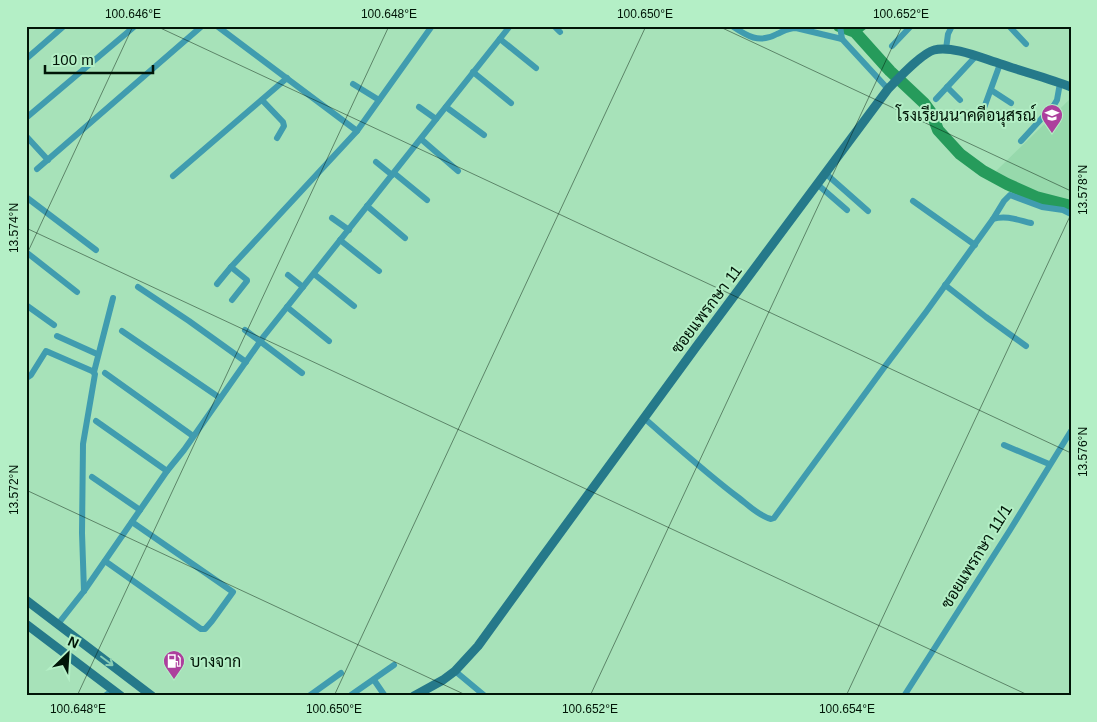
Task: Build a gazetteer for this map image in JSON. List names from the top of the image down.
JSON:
{
  "streets": {
    "street": ["ซอยแพรกษา 11", "ซอยแพรกษา 11/1"]
  },
  "places": {
    "school or university": ["โรงเรียนนาคดีอนุสรณ์"],
    "fuel station": ["บางจาก"]
  },
  "scale_bar": "100 m",
  "north": "top right",
  "coordinates": [
    "100.646°E",
    "100.648°E",
    "100.650°E",
    "100.652°E",
    "13.578°N",
    "13.574°N",
    "13.576°N",
    "13.572°N",
    "100.654°E"
  ]
}
